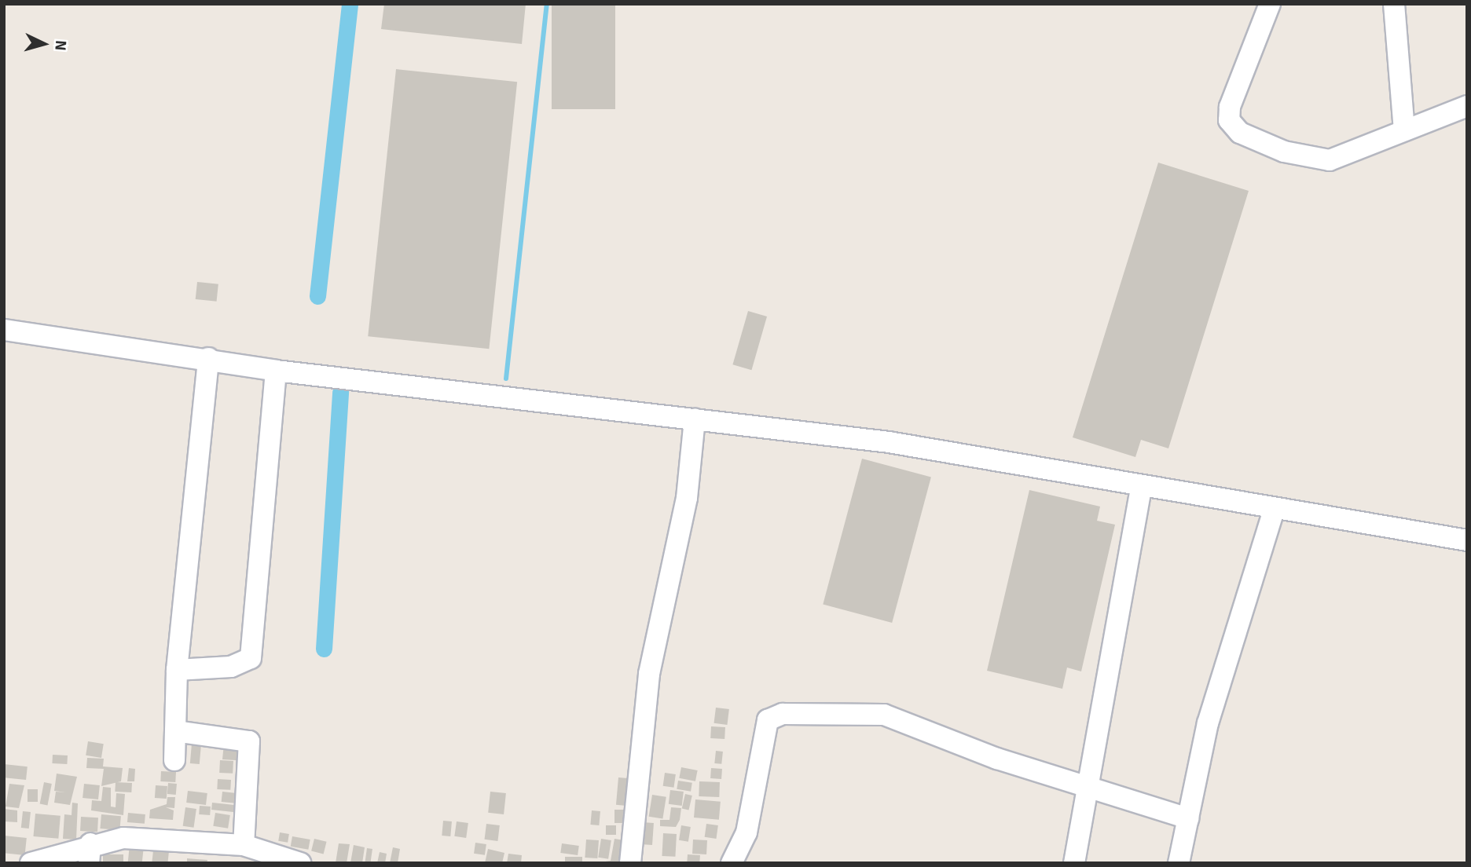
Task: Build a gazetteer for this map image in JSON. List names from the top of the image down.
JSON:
{
  "north": "right"
}
